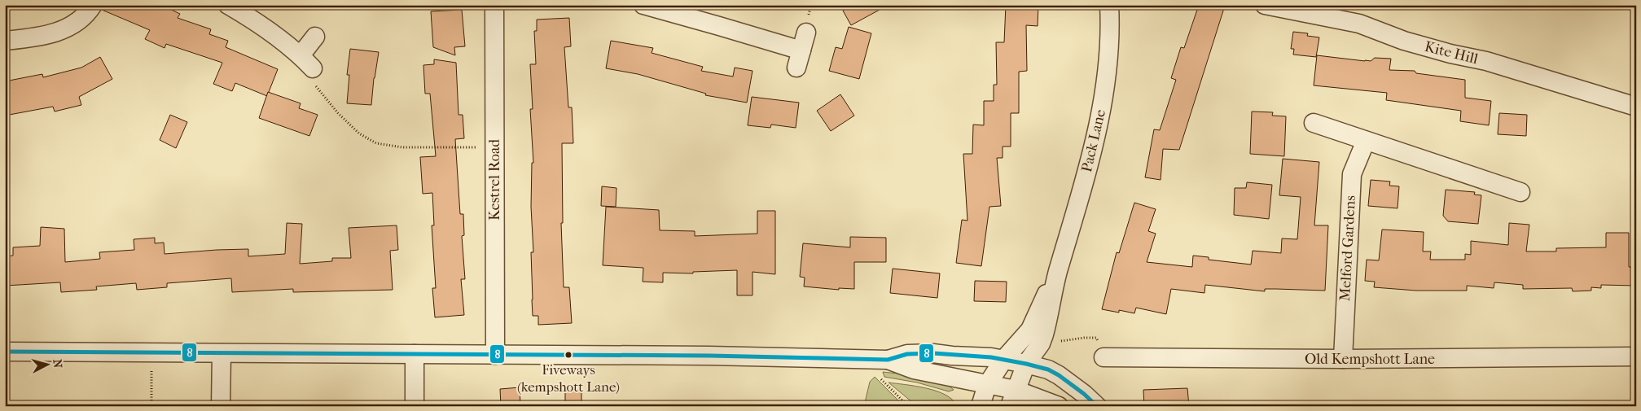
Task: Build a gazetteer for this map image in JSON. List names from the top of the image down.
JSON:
{
  "streets": {
    "street": [
      "Kite Hill",
      "Pack Lane",
      "Kestrel Road",
      "Melford Gardens",
      "Old Kempshott Lane"
    ]
  },
  "crossings": [
    ["Melford Gardens", "Old Kempshott Lane"]
  ],
  "places": ["Fiveways (kempshott Lane)"],
  "lines": ["transit line 8"],
  "north": "right"
}
